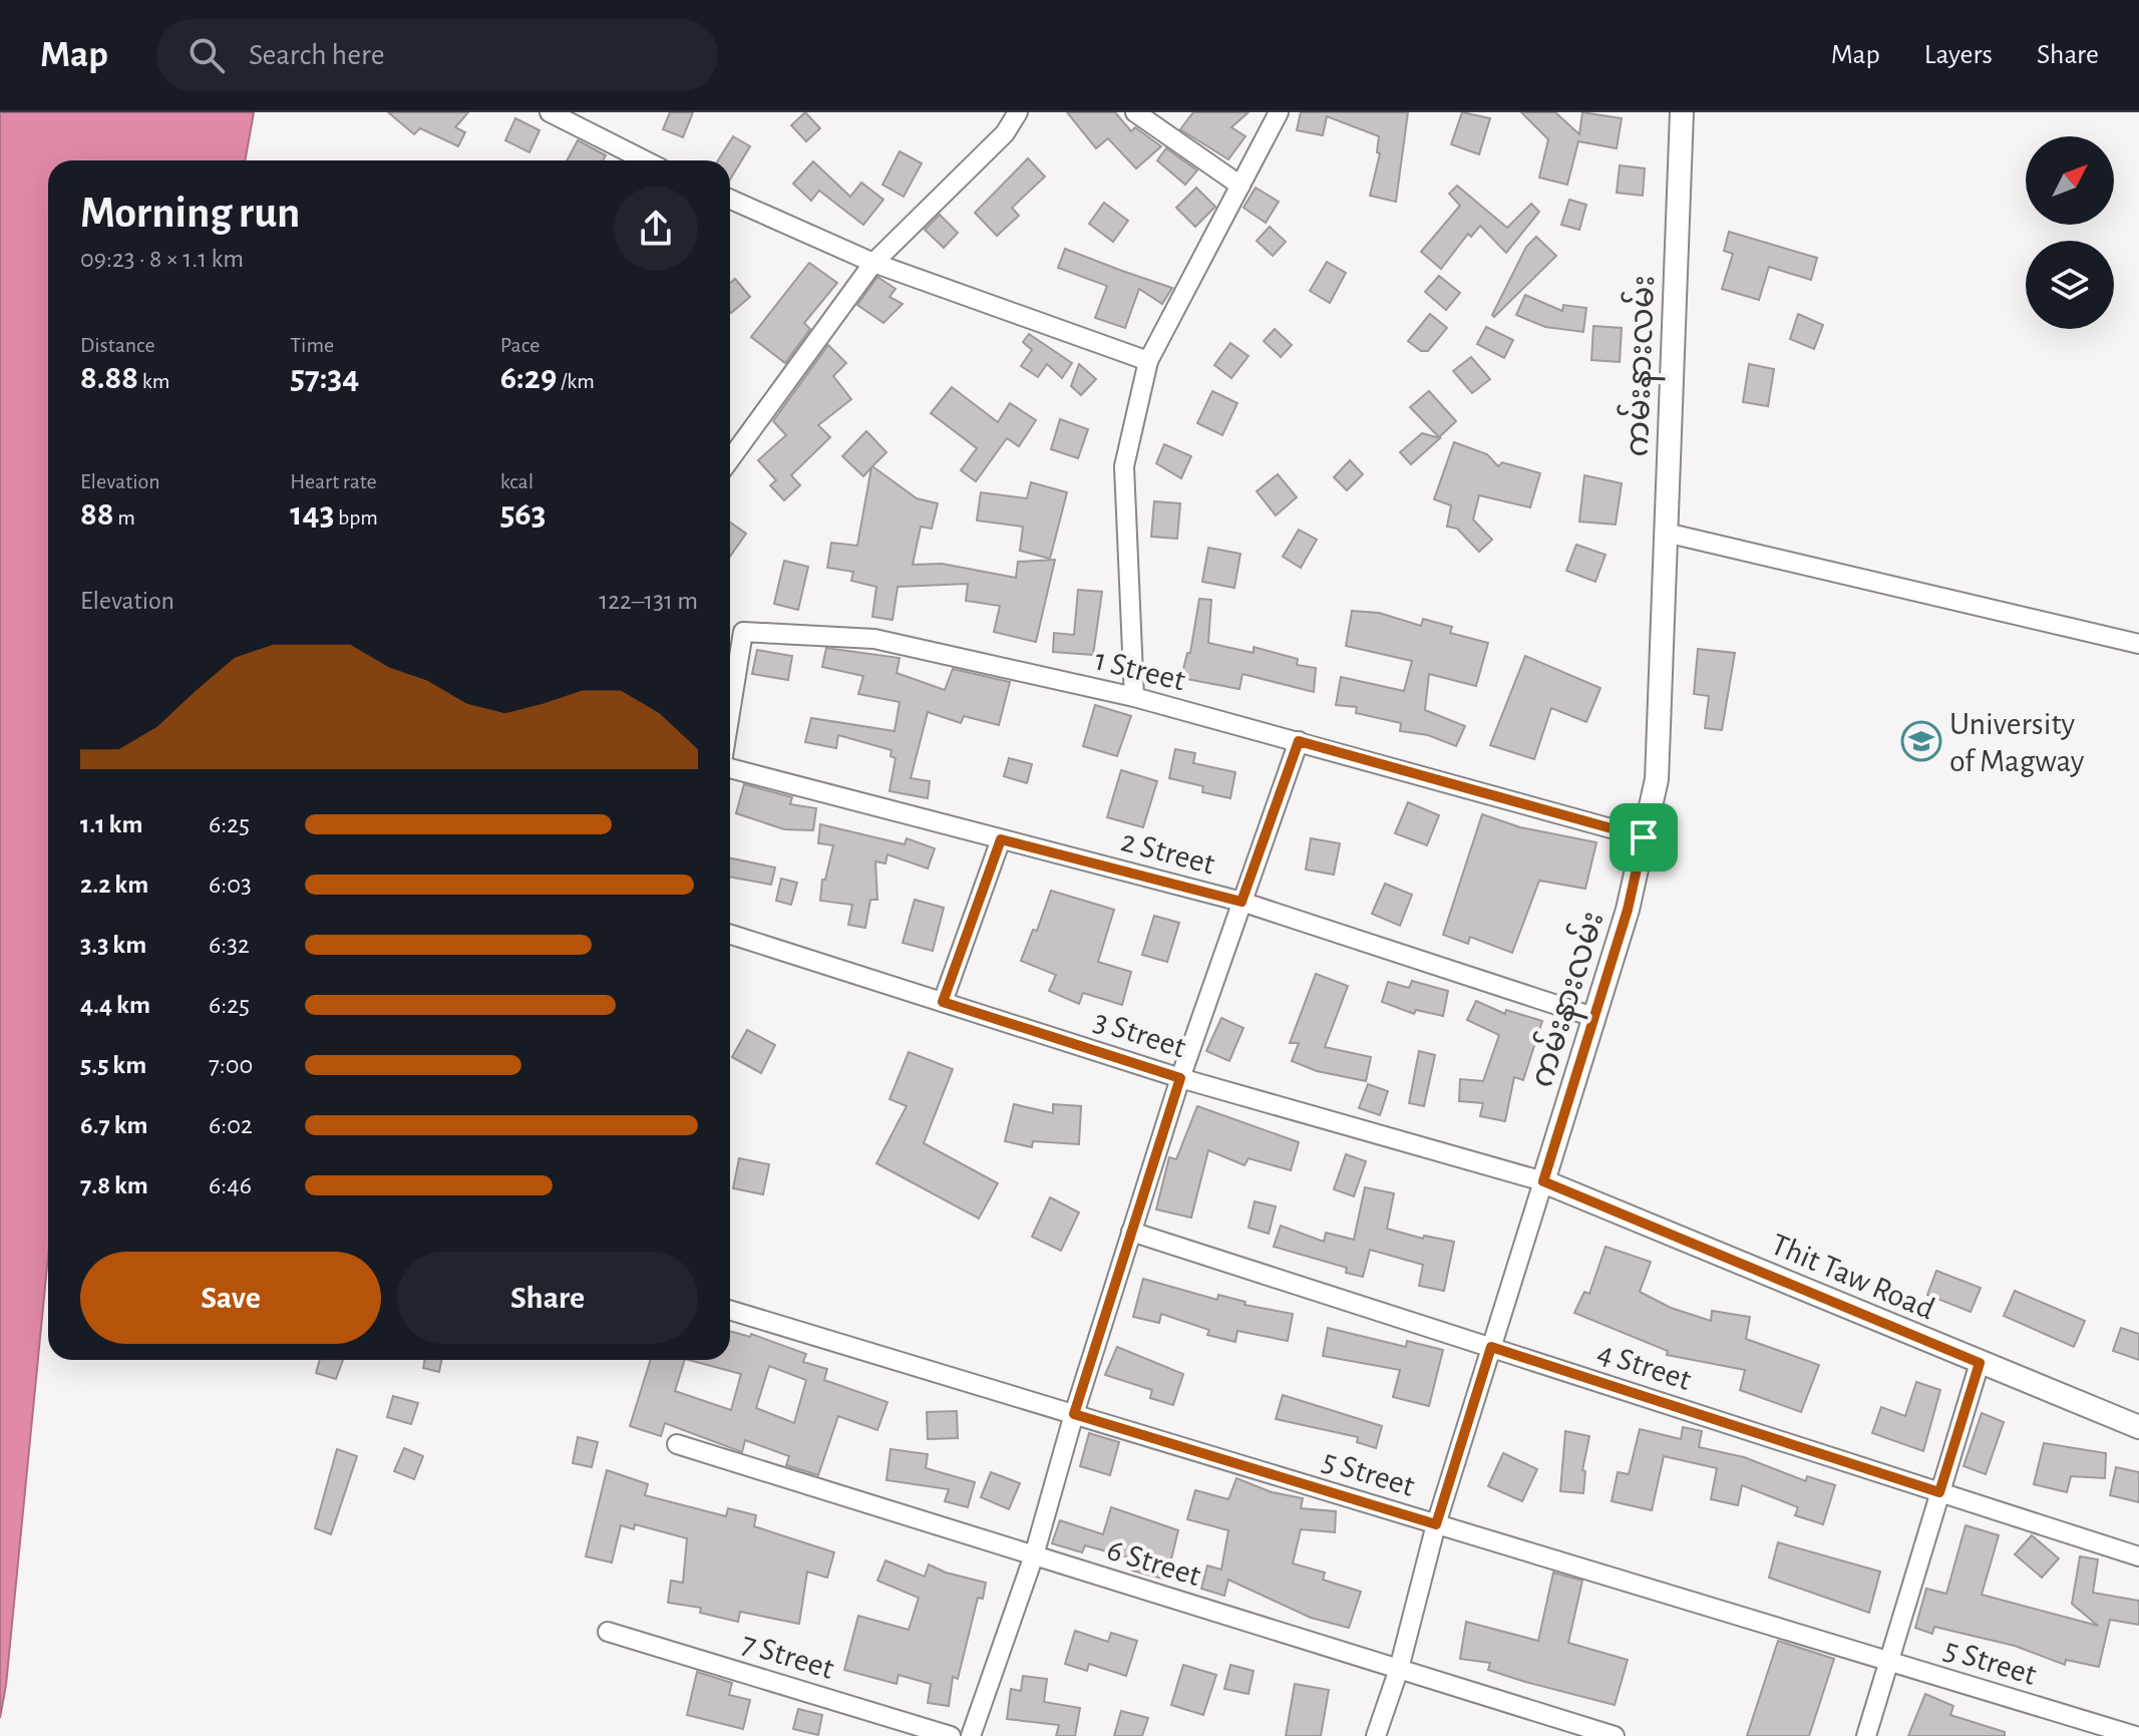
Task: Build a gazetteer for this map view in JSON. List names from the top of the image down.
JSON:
{
  "streets": {
    "street": [
      "ကမ်းနားလမ်း",
      "1 Street",
      "2 Street",
      "3 Street",
      "Thit Taw Road",
      "4 Street",
      "5 Street",
      "6 Street",
      "7 Street"
    ]
  },
  "crossings": [
    ["ကမ်းနားလမ်း", "1 Street"],
    ["ကမ်းနားလမ်း", "2 Street"],
    ["ကမ်းနားလမ်း", "3 Street"],
    ["ကမ်းနားလမ်း", "Thit Taw Road"],
    ["ကမ်းနားလမ်း", "4 Street"],
    ["ကမ်းနားလမ်း", "5 Street"],
    ["ကမ်းနားလမ်း", "6 Street"],
    ["3 Street", "Thit Taw Road"]
  ],
  "places": {
    "school or university": ["University of Magway"]
  },
  "north": "top right",
  "page": {
    "header": "Map",
    "search": "Search here",
    "nav": ["Map", "Layers", "Share"],
    "heading": ["Morning run", "09:23 · 8 × 1.1 km"],
    "stats": [
      ["Distance", "8.88 km"],
      ["Time", "57:34"],
      ["Pace", "6:29 /km"],
      ["Elevation", "88 m"],
      ["Heart rate", "143 bpm"],
      ["kcal", "563"]
    ],
    "chart": ["Elevation", "122–131 m"],
    "list": [
      {
        "name": "1.1 km",
        "note": "6:25"
      },
      {
        "name": "2.2 km",
        "note": "6:03"
      },
      {
        "name": "3.3 km",
        "note": "6:32"
      },
      {
        "name": "4.4 km",
        "note": "6:25"
      },
      {
        "name": "5.5 km",
        "note": "7:00"
      },
      {
        "name": "6.7 km",
        "note": "6:02"
      },
      {
        "name": "7.8 km",
        "note": "6:46"
      }
    ],
    "buttons": ["Save", "Share"]
  }
}
